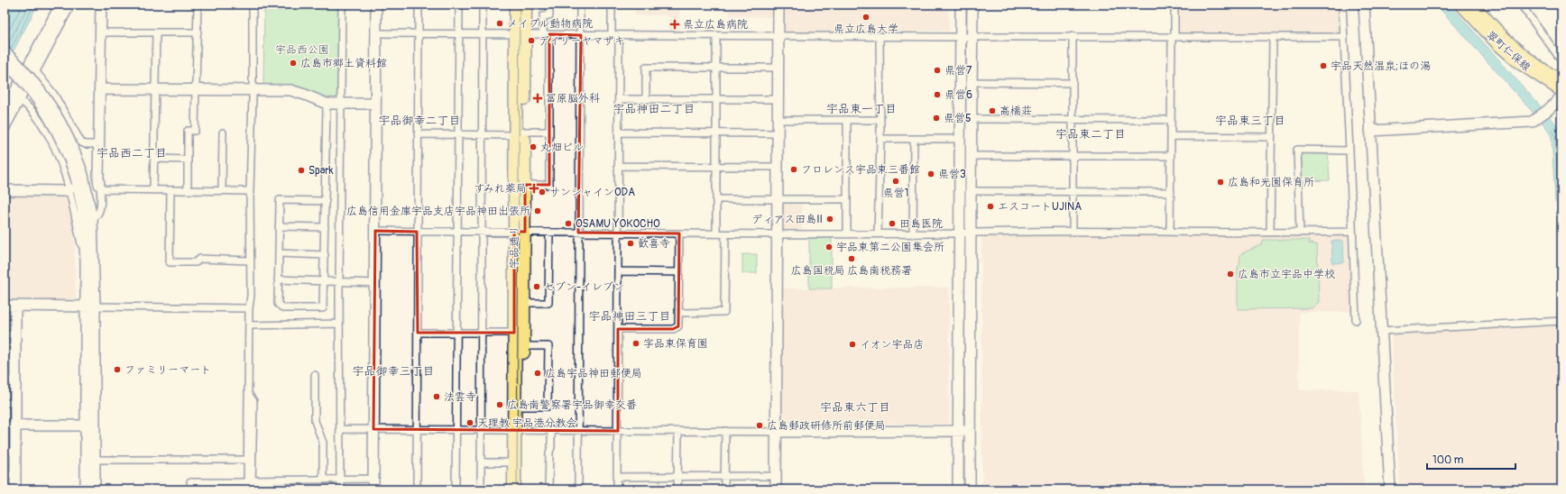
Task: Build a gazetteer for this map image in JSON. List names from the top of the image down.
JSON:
{
  "streets": {
    "highway": ["宇品通り"],
    "main road": ["翠町仁保線"]
  },
  "districts": [
    "宇品神田二丁目",
    "宇品東一丁目",
    "宇品御幸二丁目",
    "宇品東三丁目",
    "宇品東二丁目",
    "宇品西二丁目",
    "宇品神田三丁目",
    "宇品御幸三丁目",
    "宇品東六丁目"
  ],
  "parks": ["宇品西公園"],
  "places": {
    "other": [
      "県立広島大学",
      "メイプル動物病院",
      "デイリーヤマザキ",
      "広島市郷土資料館",
      "宇品天然温泉;ほの湯",
      "県営7",
      "県営6",
      "高橋荘",
      "県営5",
      "丸畑ビル",
      "フロレンス宇品東三番館",
      "Spark",
      "県営3",
      "県営1",
      "広島和光園保育所",
      "サンシャインODA",
      "エスコートUJINA",
      "広島信用金庫宇品支店宇品神田出張所",
      "ディアス田島II",
      "OSAMU YOKOCHO",
      "田島医院",
      "歓喜寺",
      "宇品東第二公園集会所",
      "広島国税局 広島南税務署",
      "広島市立宇品中学校",
      "セブン-イレブン",
      "字品東保育園",
      "イオン宇品店",
      "ファミリーマート",
      "広島宇品神田郵便局",
      "法雲寺",
      "広島南警察署宇品御幸交番",
      "天理教 宇品港分教会",
      "広島郵政研修所前郵便局"
    ],
    "health": ["県立広島病院", "冨原脳外科", "すみれ薬局"]
  },
  "scale_bar": "100 m"
}
